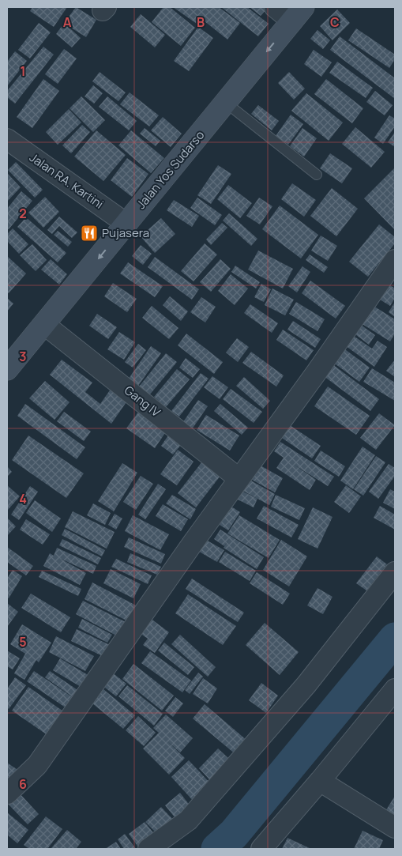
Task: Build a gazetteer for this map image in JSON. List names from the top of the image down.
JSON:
{
  "streets": {
    "main road": ["Jalan Yos Sudarso"],
    "street": ["Jalan RA. Kartini", "Gang IV"]
  },
  "crossings": [
    ["Jalan Yos Sudarso", "Jalan RA. Kartini"],
    ["Jalan Yos Sudarso", "Gang IV"]
  ],
  "one_way": ["Jalan Yos Sudarso"],
  "places": {
    "restaurant": ["Pujasera"]
  },
  "grid": {
    "columns": ["A", "B", "C"],
    "rows": [
      "1",
      "2",
      "3",
      "4",
      "5",
      "6"
    ]
  }
}
